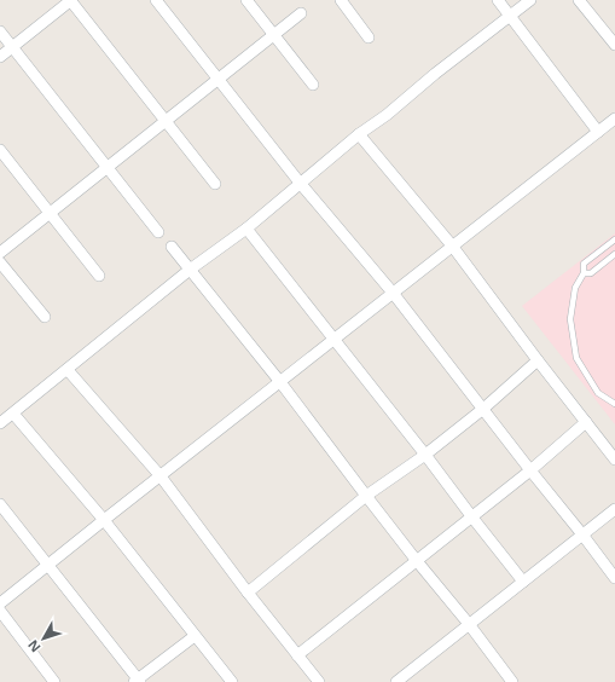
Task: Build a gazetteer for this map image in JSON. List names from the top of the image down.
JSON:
{
  "north": "bottom left"
}
